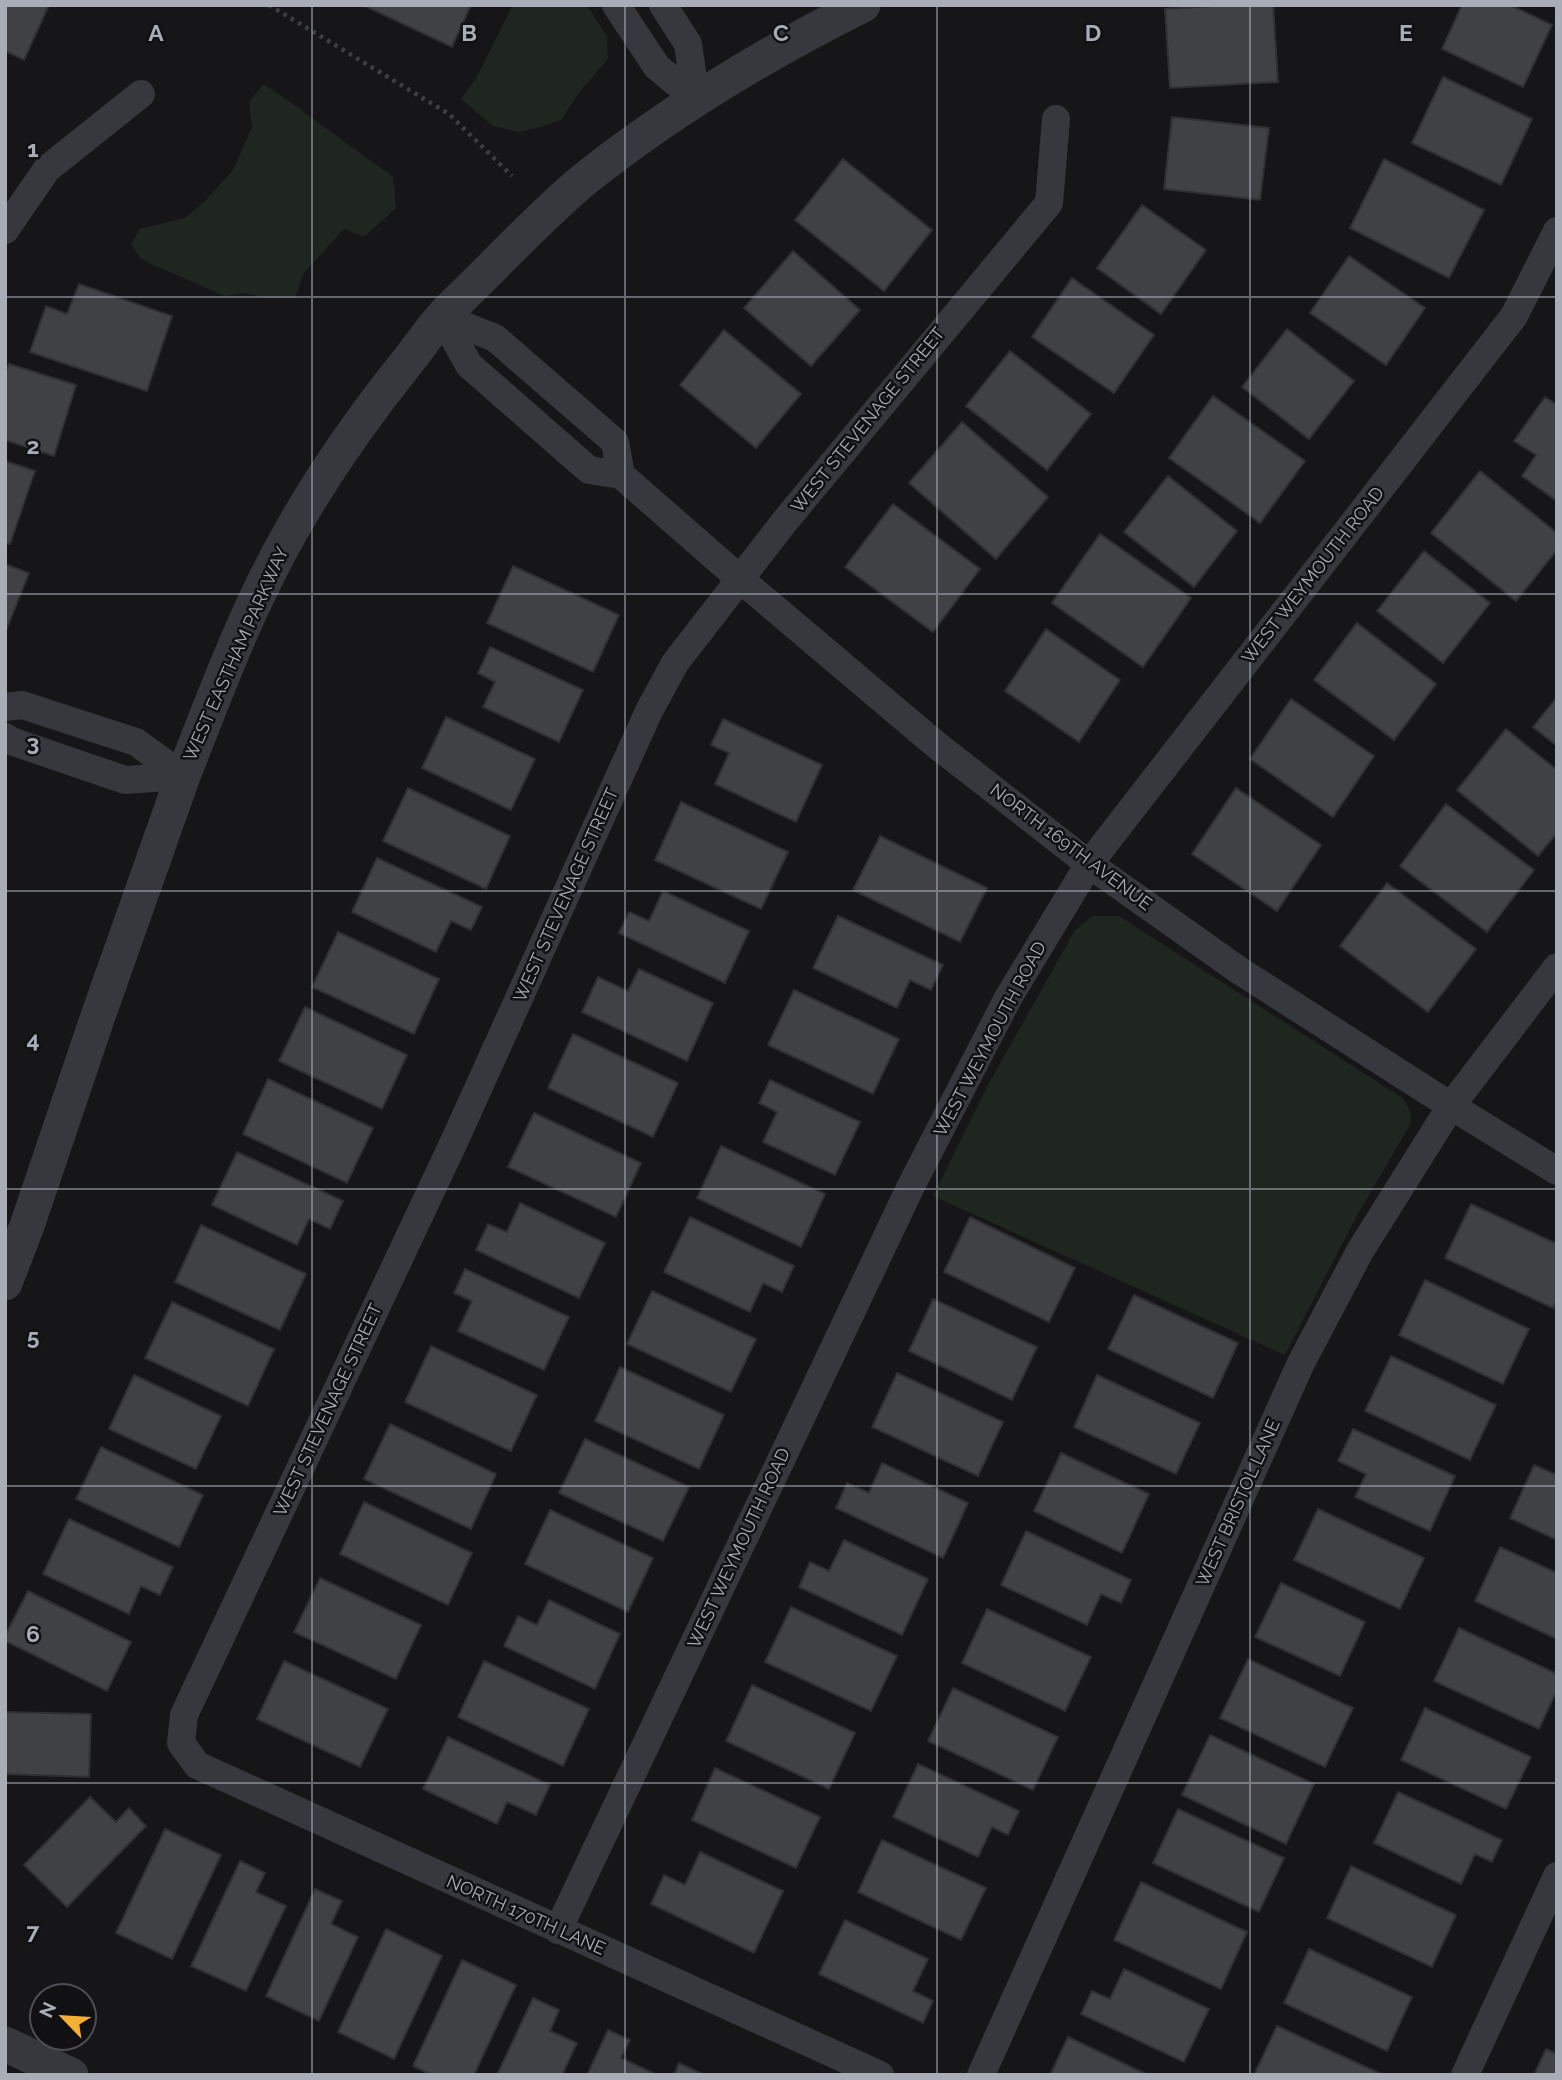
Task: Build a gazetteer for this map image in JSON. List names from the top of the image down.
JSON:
{
  "streets": {
    "street": [
      "WEST STEVENAGE STREET",
      "WEST WEYMOUTH ROAD",
      "WEST EASTHAM PARKWAY",
      "NORTH 169TH AVENUE",
      "WEST BRISTOL LANE",
      "NORTH 170TH LANE"
    ]
  },
  "crossings": [
    ["WEST STEVENAGE STREET", "NORTH 169TH AVENUE"],
    ["WEST STEVENAGE STREET", "NORTH 170TH LANE"],
    ["WEST WEYMOUTH ROAD", "NORTH 169TH AVENUE"],
    ["WEST WEYMOUTH ROAD", "NORTH 170TH LANE"],
    ["WEST EASTHAM PARKWAY", "NORTH 169TH AVENUE"],
    ["NORTH 169TH AVENUE", "WEST BRISTOL LANE"]
  ],
  "north": "top left",
  "grid": {
    "columns": [
      "A",
      "B",
      "C",
      "D",
      "E"
    ],
    "rows": [
      "1",
      "2",
      "3",
      "4",
      "5",
      "6",
      "7"
    ]
  }
}
